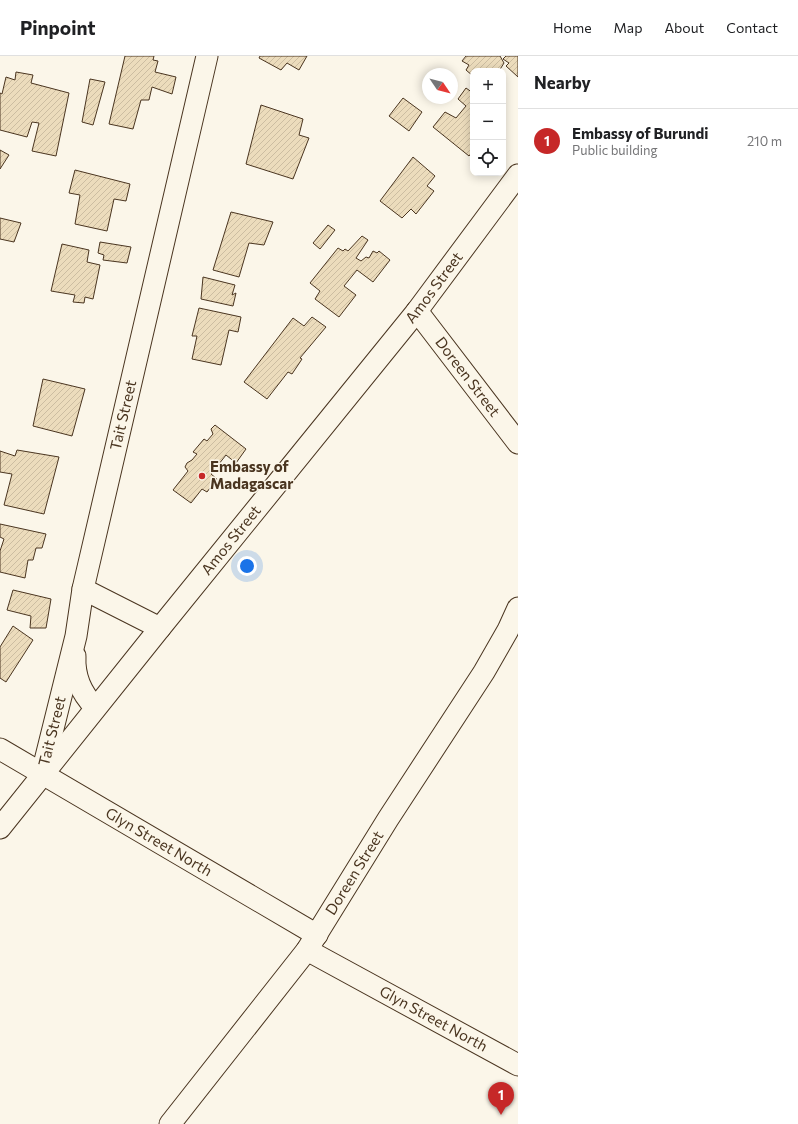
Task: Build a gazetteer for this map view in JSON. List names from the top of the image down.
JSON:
{
  "streets": {
    "street": [
      "Amos Street",
      "Doreen Street",
      "Tait Street",
      "Glyn Street North"
    ]
  },
  "crossings": [
    ["Amos Street", "Doreen Street"],
    ["Amos Street", "Tait Street"],
    ["Amos Street", "Glyn Street North"],
    ["Doreen Street", "Glyn Street North"],
    ["Tait Street", "Glyn Street North"]
  ],
  "places": ["Embassy of Madagascar"],
  "north": "bottom right",
  "page": {
    "header": "Pinpoint",
    "nav": [
      "Home",
      "Map",
      "About",
      "Contact"
    ],
    "heading": "Nearby",
    "map_buttons": ["+", "−"],
    "list": [
      {
        "mark": "1",
        "name": "Embassy of Burundi",
        "note": "Public building",
        "value": "210 m"
      }
    ],
    "pins": "1"
  }
}
